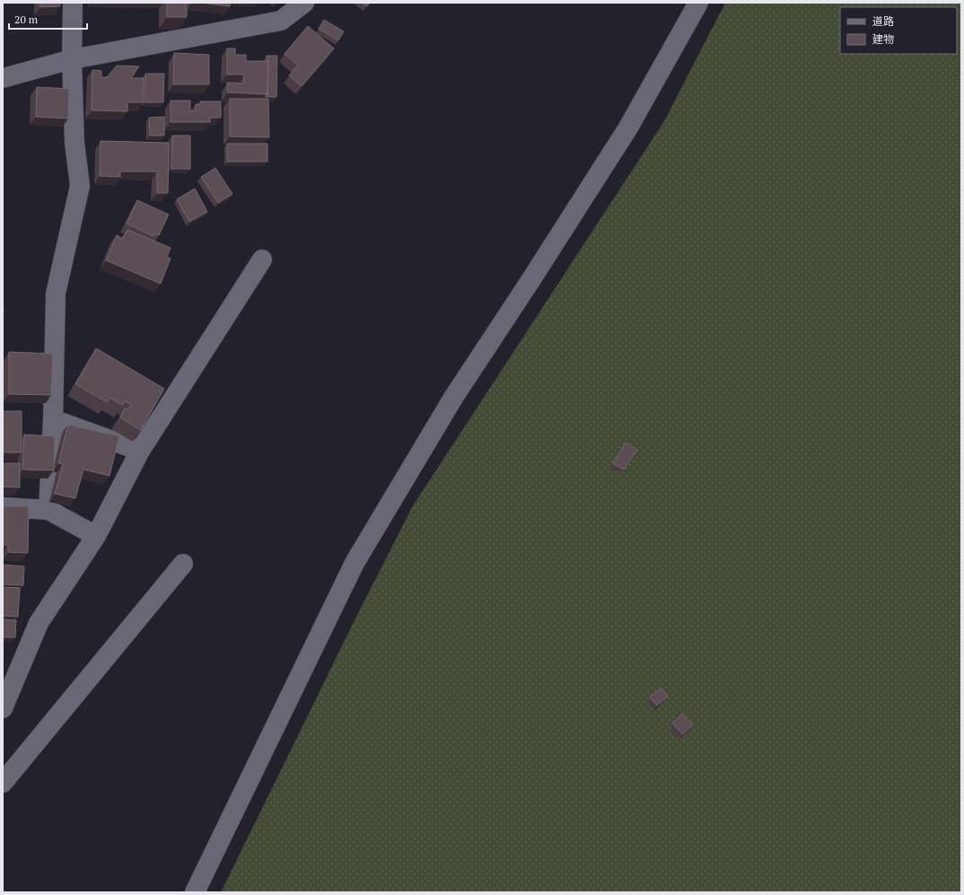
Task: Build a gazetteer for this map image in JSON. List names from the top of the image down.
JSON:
{
  "legend": ["道路", "建物"],
  "scale_bar": "20 m"
}
